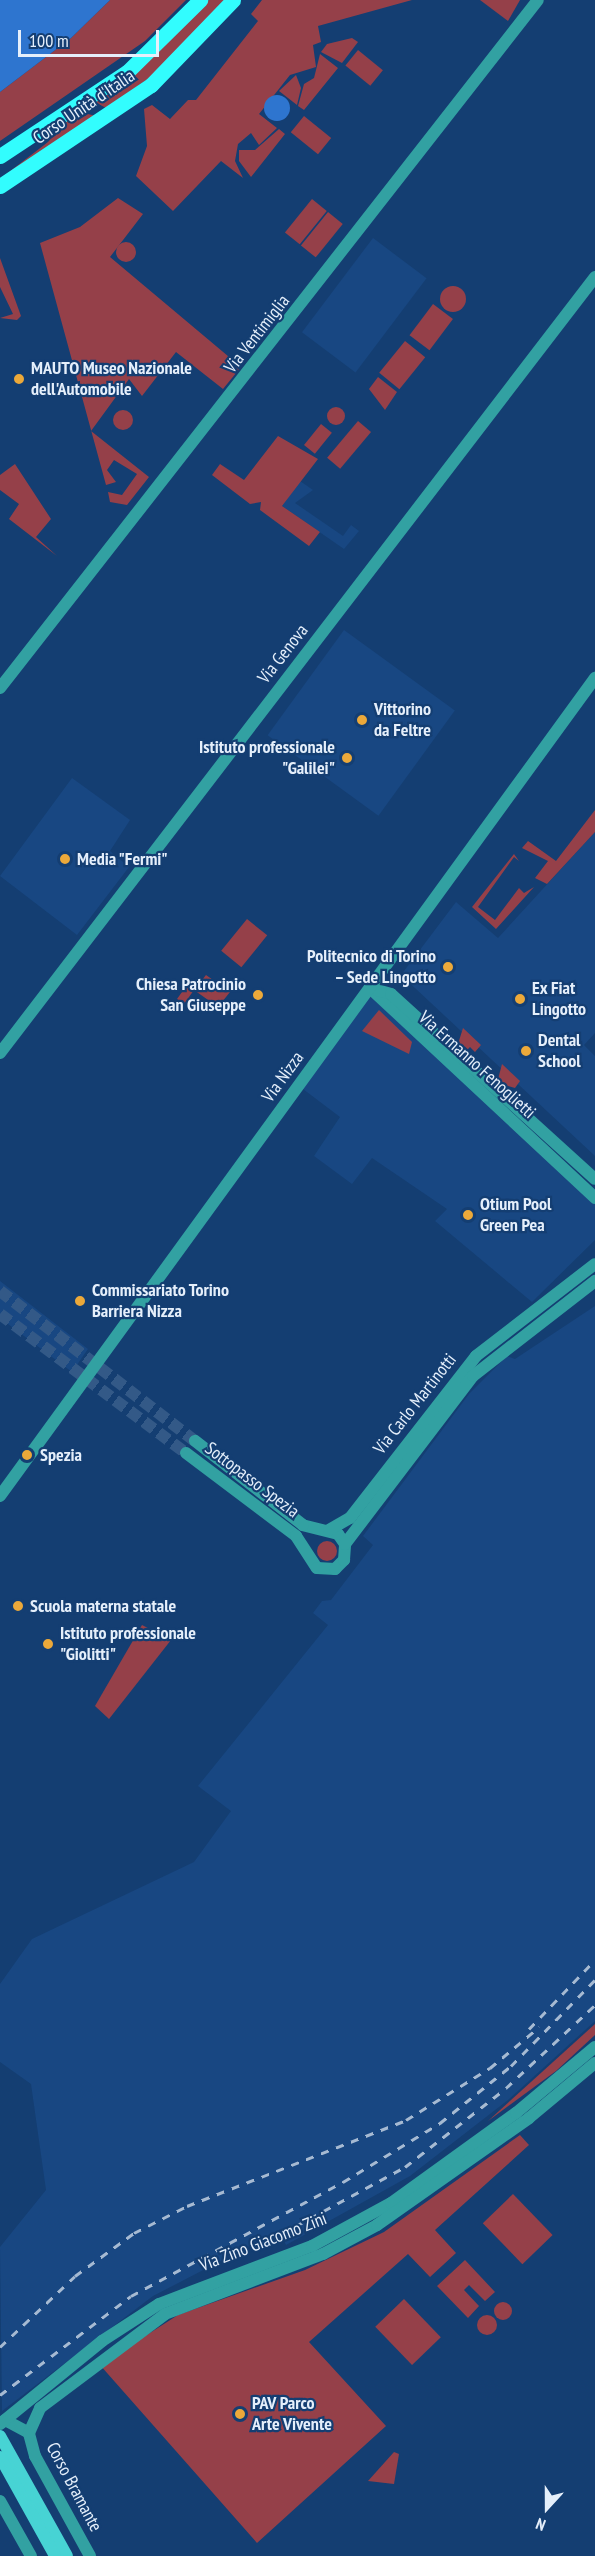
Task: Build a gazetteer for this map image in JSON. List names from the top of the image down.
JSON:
{
  "streets": {
    "main road": ["Corso Unità d'Italia"],
    "street": [
      "Via Ventimiglia",
      "Via Genova",
      "Via Ermanno Fenoglietti",
      "Via Nizza",
      "Via Carlo Martinotti",
      "Sottopasso Spezia",
      "Via Zino Giacomo Zini",
      "Corso Bramante"
    ]
  },
  "crossings": [
    ["Via Ermanno Fenoglietti", "Via Nizza"],
    ["Via Carlo Martinotti", "Sottopasso Spezia"],
    ["Via Zino Giacomo Zini", "Corso Bramante"]
  ],
  "places": [
    "MAUTO Museo Nazionale dell'Automobile",
    "Vittorino da Feltre",
    "Istituto professionale \"Galilei\"",
    "Media \"Fermi\"",
    "Politecnico di Torino – Sede Lingotto",
    "Chiesa Patrocinio San Giuseppe",
    "Ex Fiat Lingotto",
    "Dental School",
    "Otium Pool Green Pea",
    "Commissariato Torino Barriera Nizza",
    "Spezia",
    "Scuola materna statale",
    "Istituto professionale \"Giolitti\"",
    "PAV Parco Arte Vivente"
  ],
  "scale_bar": "100 m",
  "north": "bottom"
}
